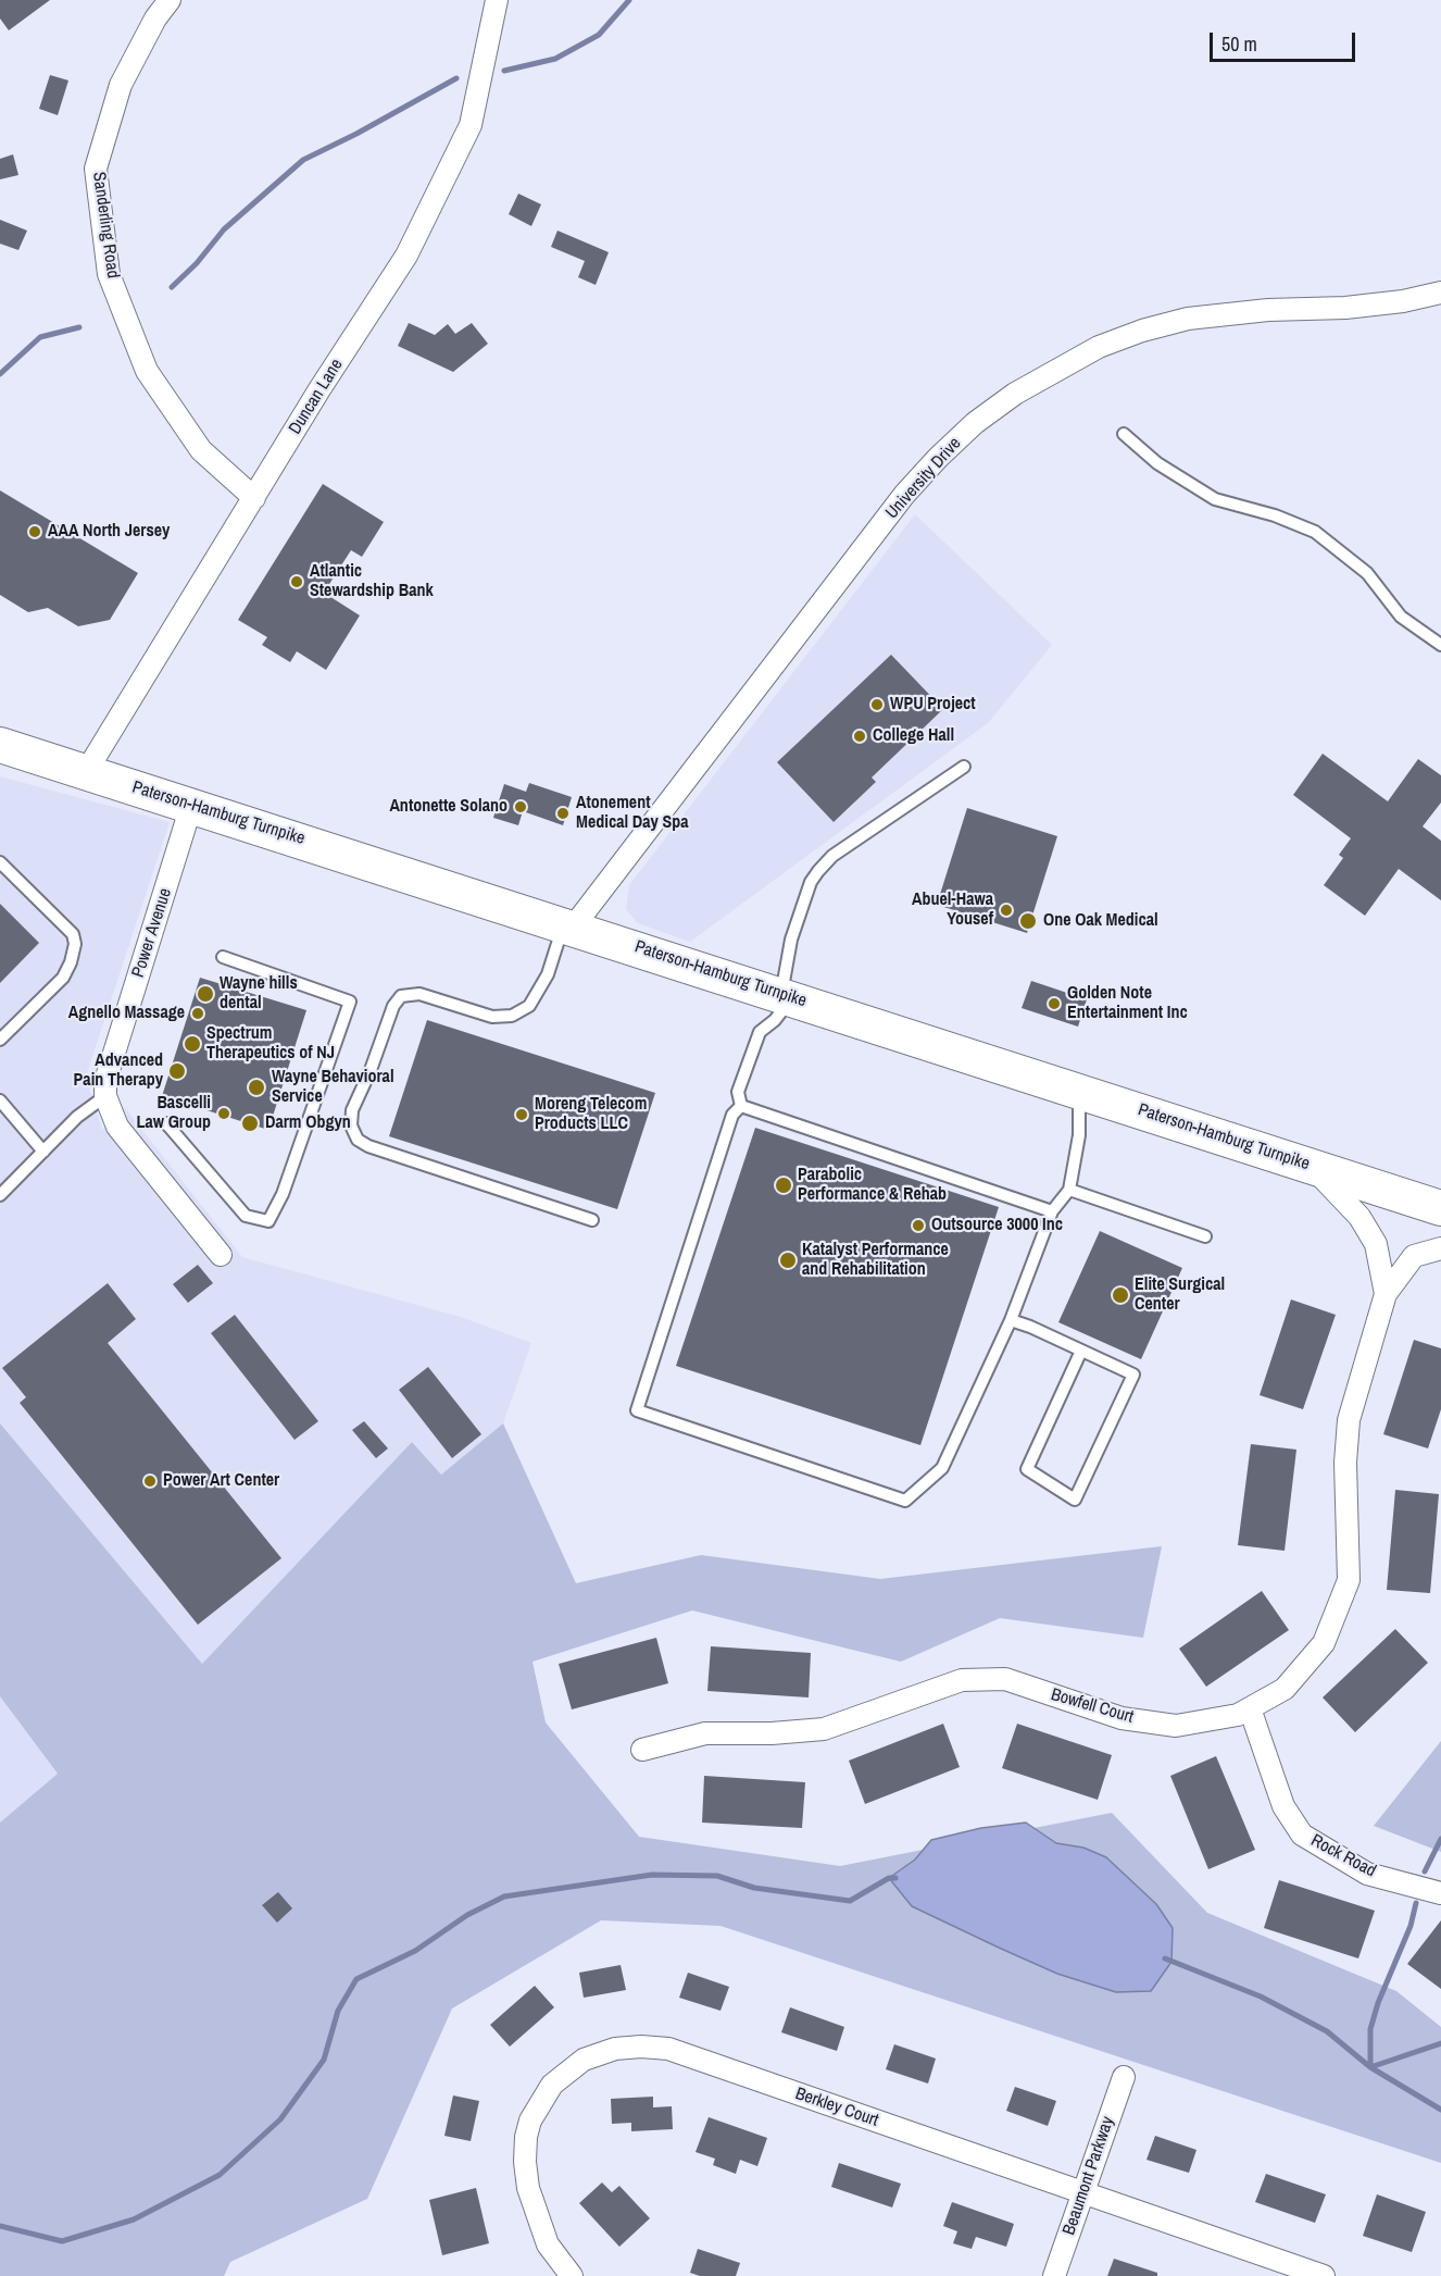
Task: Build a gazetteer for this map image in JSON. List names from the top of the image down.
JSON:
{
  "streets": {
    "main road": ["Paterson-Hamburg Turnpike"],
    "street": [
      "Sanderling Road",
      "Duncan Lane",
      "University Drive",
      "Power Avenue",
      "Bowfell Court",
      "Rock Road",
      "Berkley Court",
      "Beaumont Parkway"
    ]
  },
  "crossings": [
    ["Sanderling Road", "Duncan Lane"],
    ["Duncan Lane", "Paterson-Hamburg Turnpike"],
    ["University Drive", "Paterson-Hamburg Turnpike"],
    ["Paterson-Hamburg Turnpike", "Power Avenue"],
    ["Paterson-Hamburg Turnpike", "Bowfell Court"],
    ["Bowfell Court", "Rock Road"],
    ["Berkley Court", "Beaumont Parkway"]
  ],
  "places": [
    "AAA North Jersey",
    "Atlantic Stewardship Bank",
    "WPU Project",
    "College Hall",
    "Antonette Solano",
    "Atonement Medical Day Spa",
    "Abuel-Hawa Yousef",
    "One Oak Medical",
    "Wayne hills dental",
    "Golden Note Entertainment Inc",
    "Agnello Massage",
    "Spectrum Therapeutics of NJ",
    "Advanced Pain Therapy",
    "Wayne Behavioral Service",
    "Bascelli Law Group",
    "Moreng Telecom Products LLC",
    "Darm Obgyn",
    "Parabolic Performance & Rehab",
    "Outsource 3000 Inc",
    "Katalyst Performance and Rehabilitation",
    "Elite Surgical Center",
    "Power Art Center"
  ],
  "scale_bar": "50 m"
}
